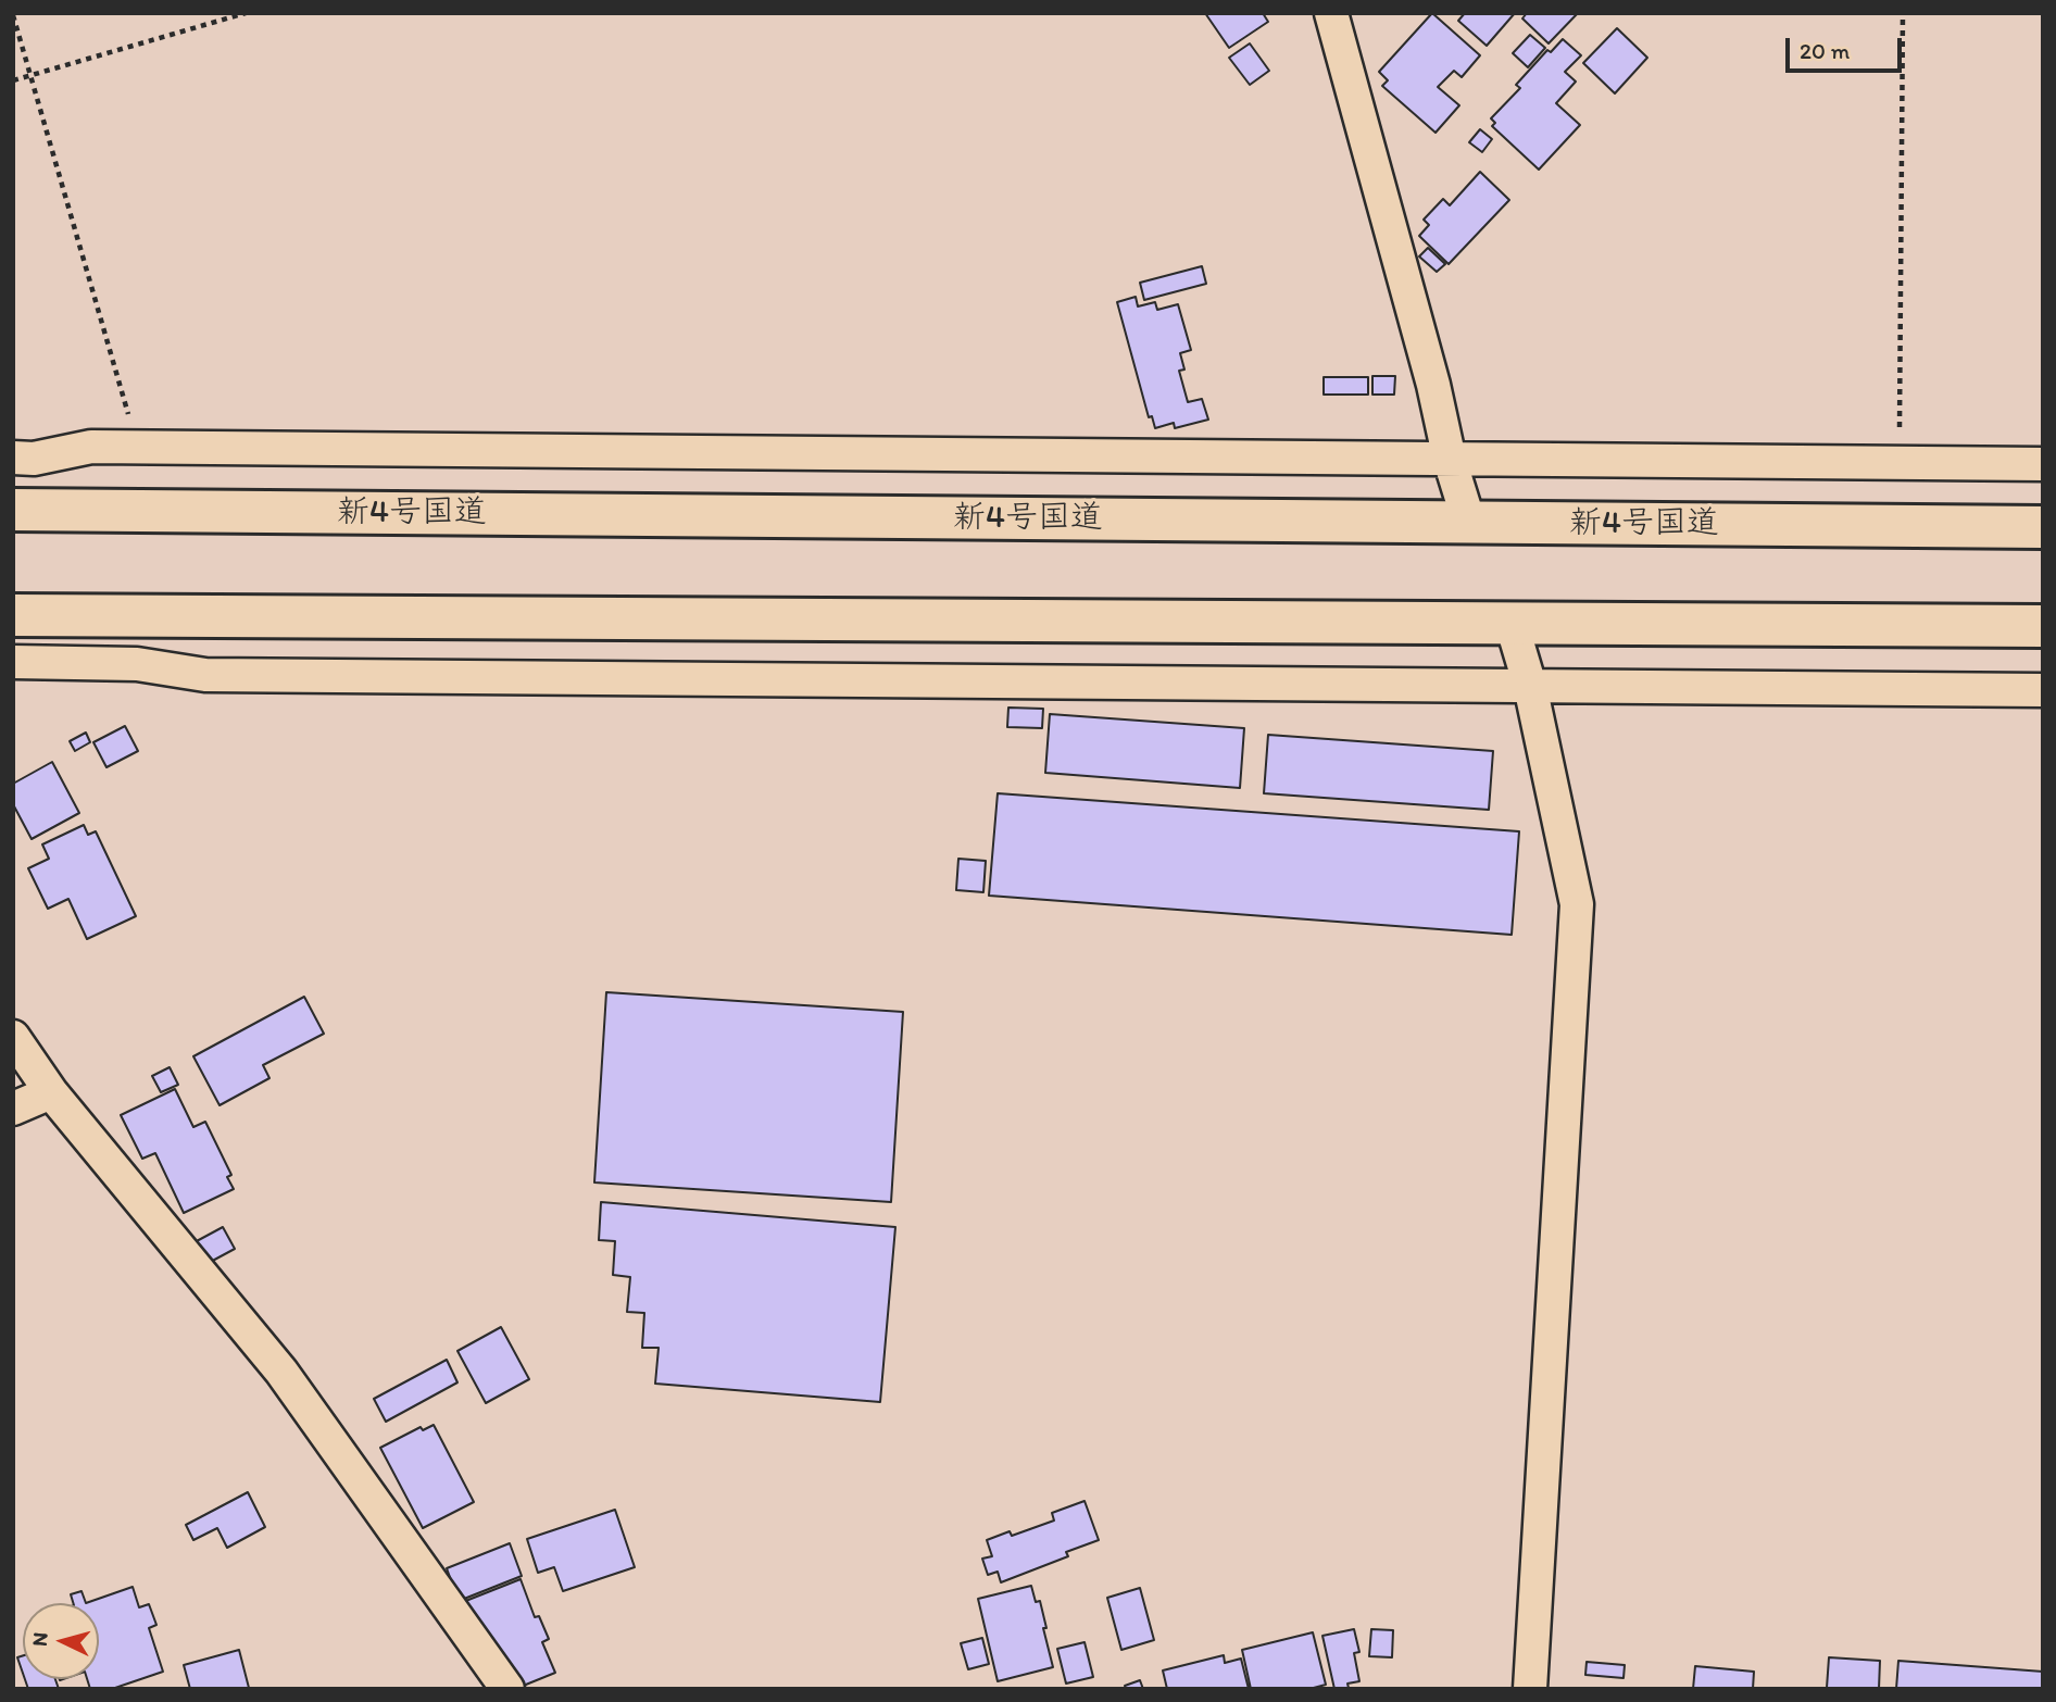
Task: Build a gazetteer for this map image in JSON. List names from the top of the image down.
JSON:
{
  "streets": {
    "highway": ["新4号国道"]
  },
  "scale_bar": "20 m",
  "north": "left"
}
